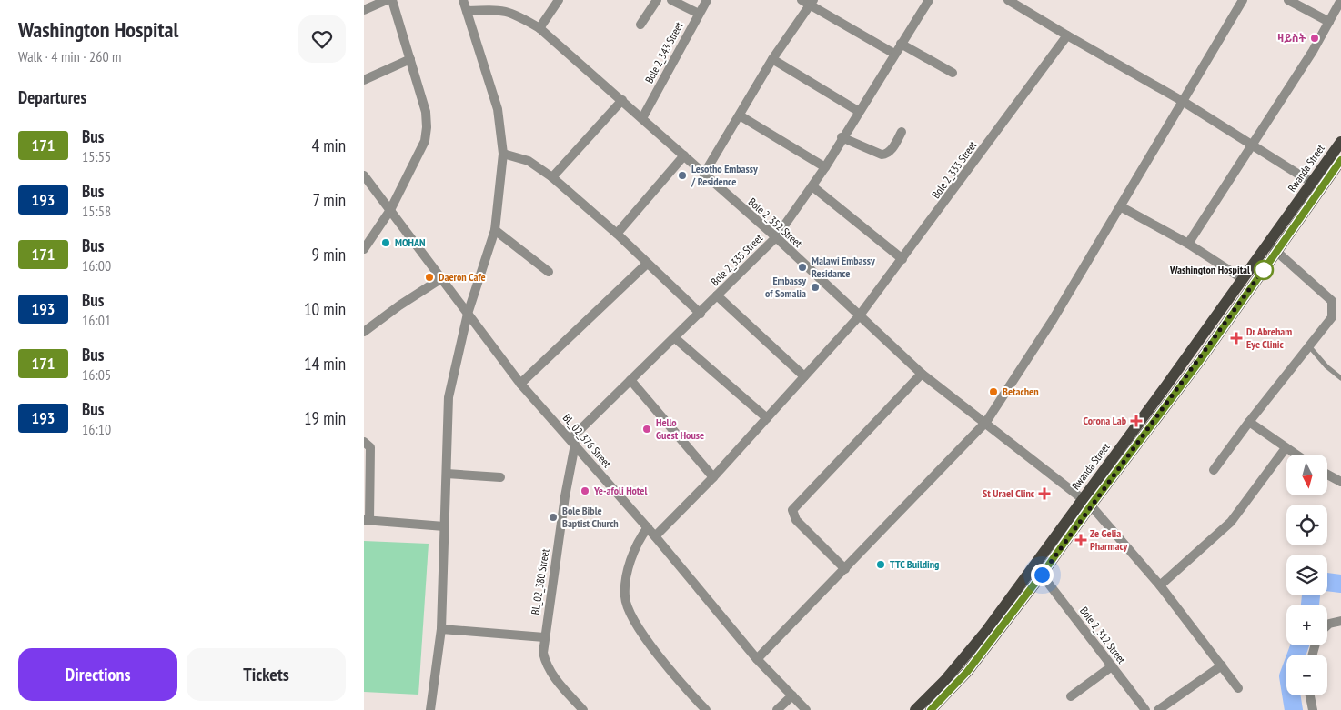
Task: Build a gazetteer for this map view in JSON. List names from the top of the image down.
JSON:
{
  "streets": {
    "main road": ["Rwanda Street"],
    "street": [
      "Bole 2_343 Street",
      "Bole 2_333 Street",
      "Bole 2_352 Street",
      "Bole 2_335 Street",
      "BL_02_376 Street",
      "BL_02_380 Street",
      "Bole 2_312 Street"
    ]
  },
  "crossings": [
    ["Bole 2_343 Street", "Bole 2_352 Street"],
    ["Rwanda Street", "Bole 2_352 Street"],
    ["Rwanda Street", "Bole 2_312 Street"],
    ["Bole 2_333 Street", "Bole 2_352 Street"],
    ["Bole 2_333 Street", "BL_02_376 Street"],
    ["Bole 2_352 Street", "Bole 2_335 Street"],
    ["Bole 2_335 Street", "BL_02_376 Street"],
    ["Bole 2_335 Street", "BL_02_380 Street"],
    ["BL_02_376 Street", "BL_02_380 Street"]
  ],
  "places": {
    "other": [
      "ዛይስት",
      "Lesotho Embassy / Residence",
      "MOHAN",
      "Malawi Embassy Residance",
      "Washington Hospital",
      "Daeron Cafe",
      "Embassy of Somalia",
      "Betachen",
      "Hello Guest House",
      "Ye-afoli Hotel",
      "Bole Bible Baptist Church",
      "TTC Building"
    ],
    "health": [
      "Dr Abreham Eye Clinic",
      "Corona Lab",
      "St Urael Clinc",
      "Ze Gelia Pharmacy"
    ]
  },
  "lines": ["bus line 171"],
  "north": "bottom",
  "page": {
    "heading": [
      ["Washington Hospital", "Walk · 4 min · 260 m"],
      "Departures"
    ],
    "list": [
      {
        "mark": "171",
        "name": "Bus",
        "note": "15:55",
        "value": "4 min"
      },
      {
        "mark": "193",
        "name": "Bus",
        "note": "15:58",
        "value": "7 min"
      },
      {
        "mark": "171",
        "name": "Bus",
        "note": "16:00",
        "value": "9 min"
      },
      {
        "mark": "193",
        "name": "Bus",
        "note": "16:01",
        "value": "10 min"
      },
      {
        "mark": "171",
        "name": "Bus",
        "note": "16:05",
        "value": "14 min"
      },
      {
        "mark": "193",
        "name": "Bus",
        "note": "16:10",
        "value": "19 min"
      }
    ],
    "map_buttons": ["+", "−"],
    "buttons": ["Directions", "Tickets"]
  }
}
